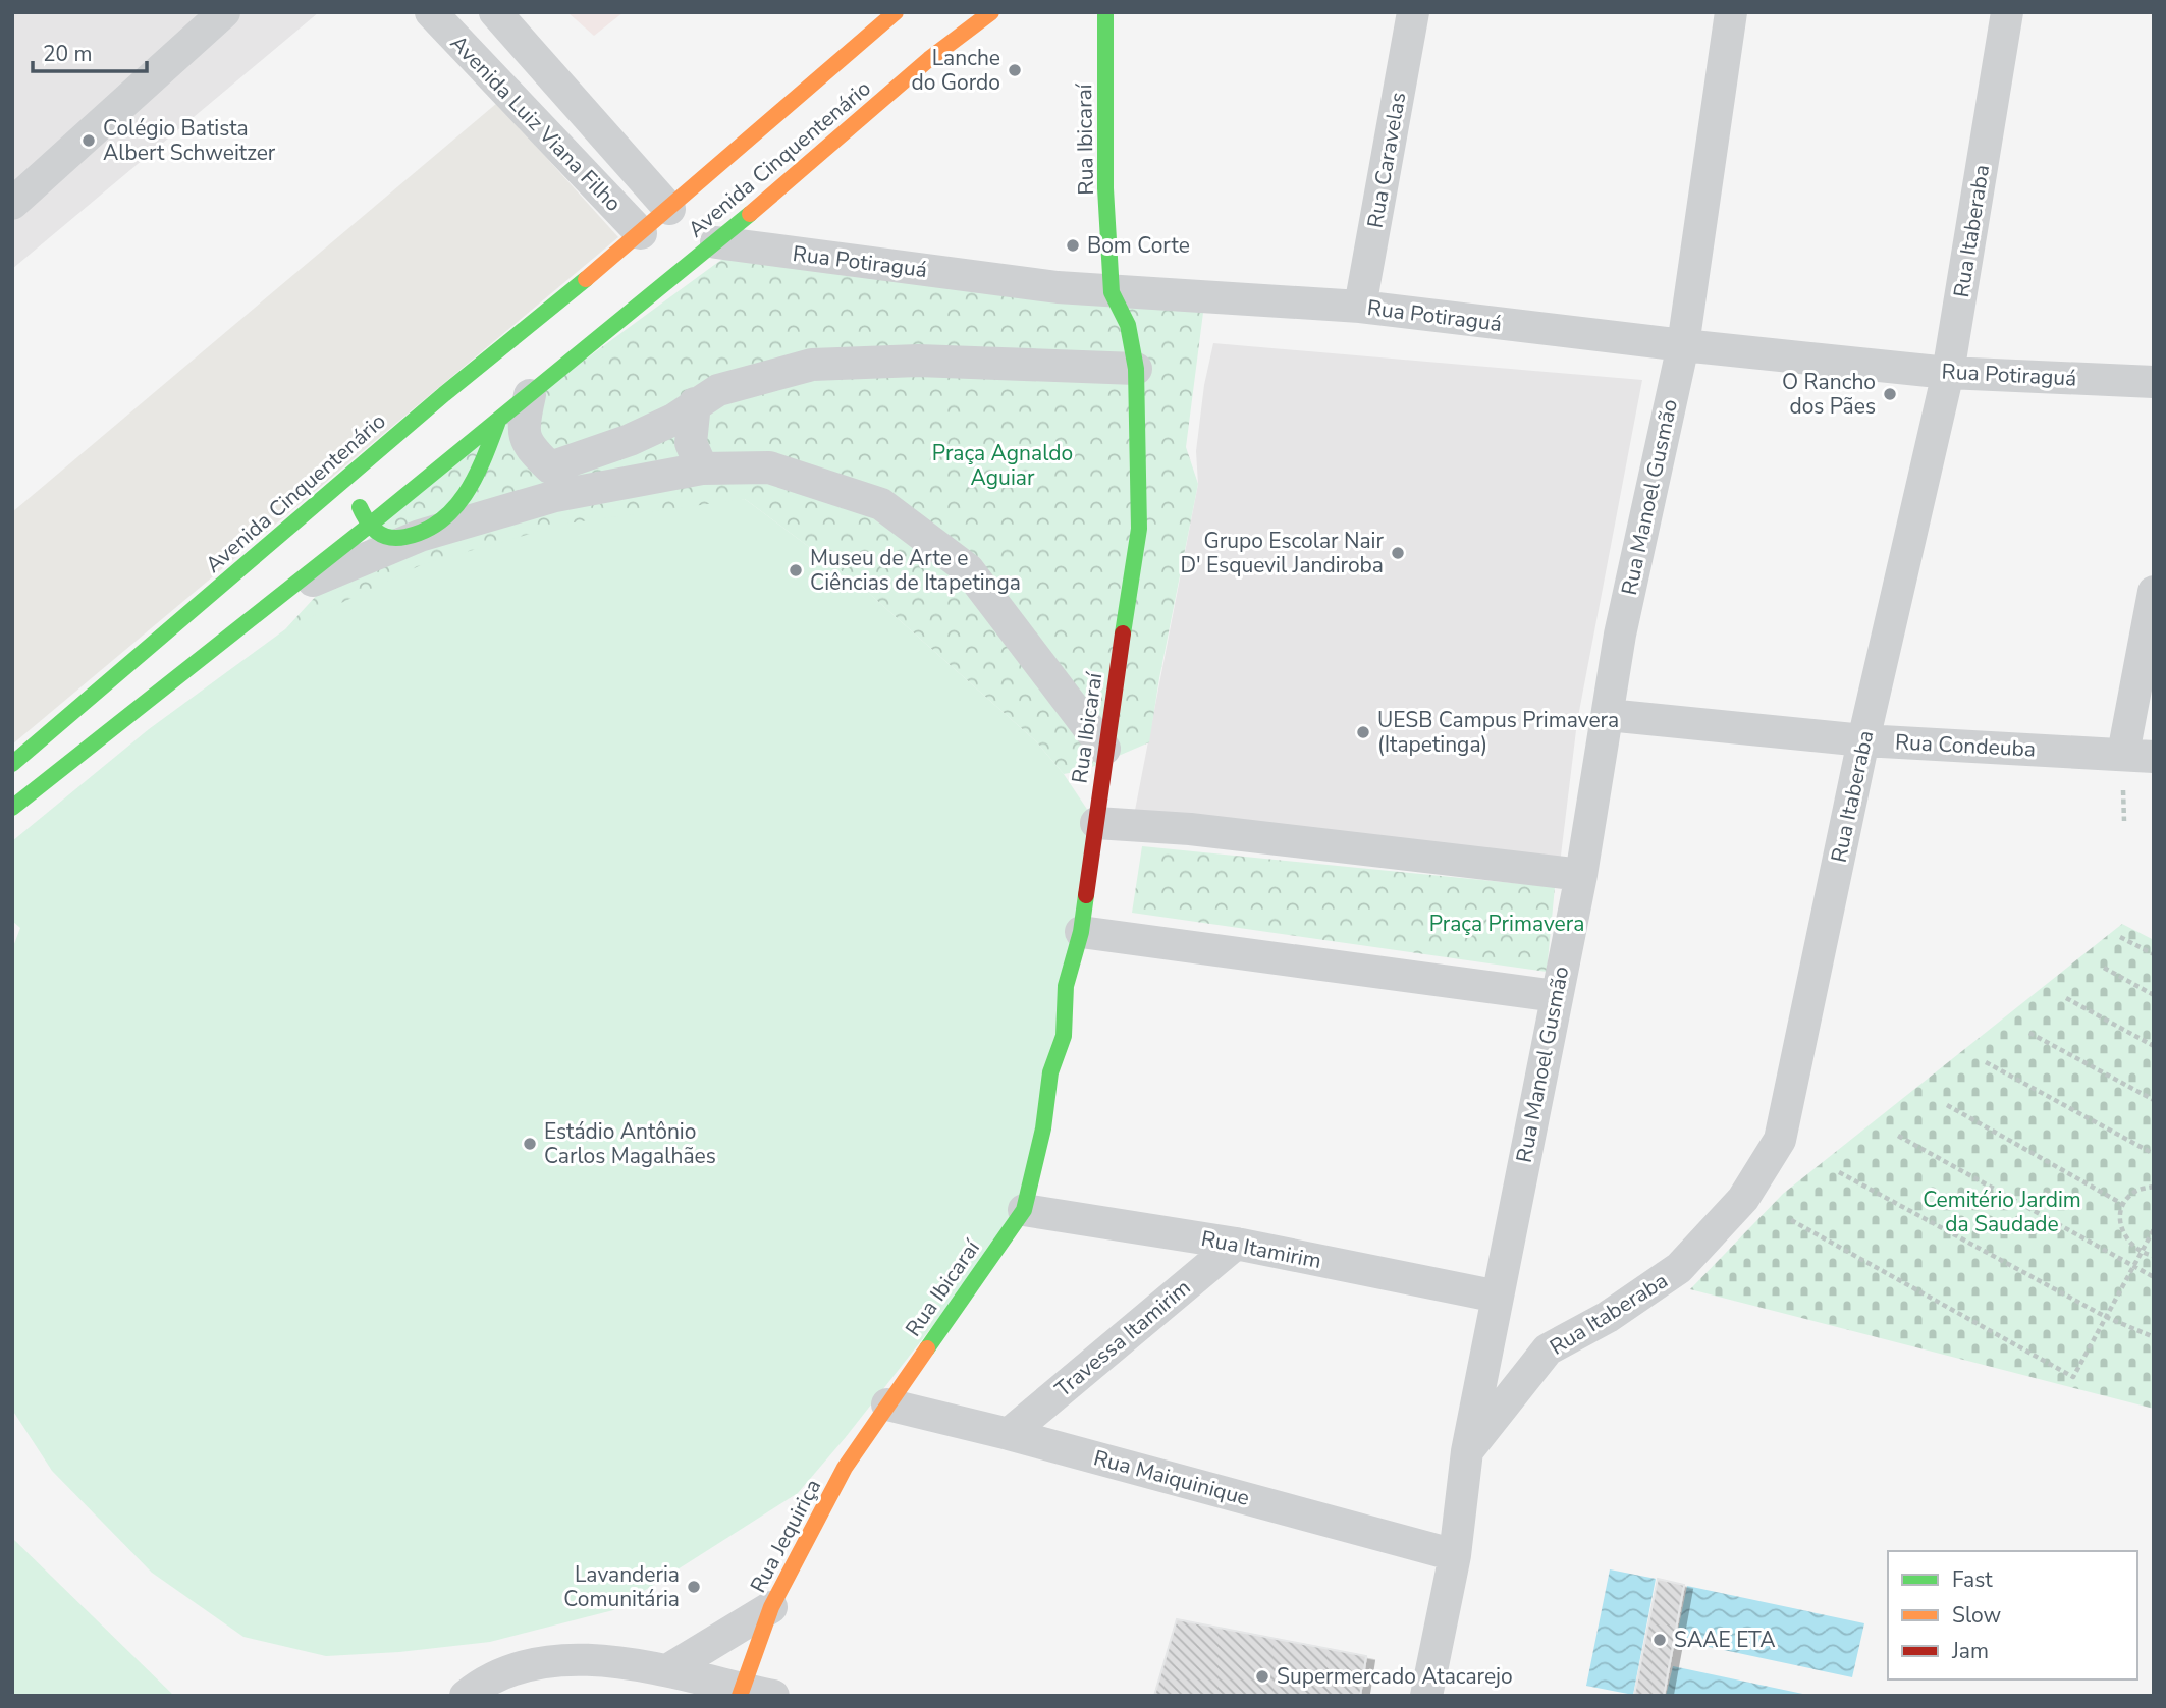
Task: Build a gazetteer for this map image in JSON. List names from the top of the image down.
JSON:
{
  "streets": {
    "main road": ["Rua Ibicaraí", "Avenida Cinquentenário", "Rua Jequiriça"],
    "street": [
      "Avenida Luiz Viana Filho",
      "Rua Caravelas",
      "Rua Itaberaba",
      "Rua Potiraguá",
      "Rua Manoel Gusmão",
      "Rua Condeuba",
      "Rua Itamirim",
      "Travessa Itamirim",
      "Rua Maiquinique"
    ]
  },
  "crossings": [
    ["Avenida Luiz Viana Filho", "Avenida Cinquentenário"],
    ["Rua Ibicaraí", "Rua Potiraguá"],
    ["Rua Ibicaraí", "Rua Itamirim"],
    ["Rua Ibicaraí", "Rua Maiquinique"],
    ["Rua Ibicaraí", "Rua Jequiriça"],
    ["Avenida Cinquentenário", "Rua Potiraguá"],
    ["Rua Caravelas", "Rua Potiraguá"],
    ["Rua Itaberaba", "Rua Potiraguá"],
    ["Rua Itaberaba", "Rua Manoel Gusmão"],
    ["Rua Itaberaba", "Rua Condeuba"],
    ["Rua Potiraguá", "Rua Manoel Gusmão"],
    ["Rua Manoel Gusmão", "Rua Condeuba"],
    ["Rua Manoel Gusmão", "Rua Itamirim"],
    ["Rua Manoel Gusmão", "Rua Maiquinique"],
    ["Rua Itamirim", "Travessa Itamirim"],
    ["Travessa Itamirim", "Rua Maiquinique"],
    ["Rua Maiquinique", "Rua Jequiriça"]
  ],
  "parks": ["Praça Agnaldo Aguiar", "Praça Primavera", "Cemitério Jardim da Saudade"],
  "places": [
    "Lanche do Gordo",
    "Colégio Batista Albert Schweitzer",
    "Bom Corte",
    "O Rancho dos Pães",
    "Grupo Escolar Nair D' Esquevil Jandiroba",
    "Museu de Arte e Ciências de Itapetinga",
    "UESB Campus Primavera (Itapetinga)",
    "Estádio Antônio Carlos Magalhães",
    "Lavanderia Comunitária",
    "SAAE ETA",
    "Supermercado Atacarejo"
  ],
  "legend": ["Fast", "Slow", "Jam"],
  "scale_bar": "20 m"
}
